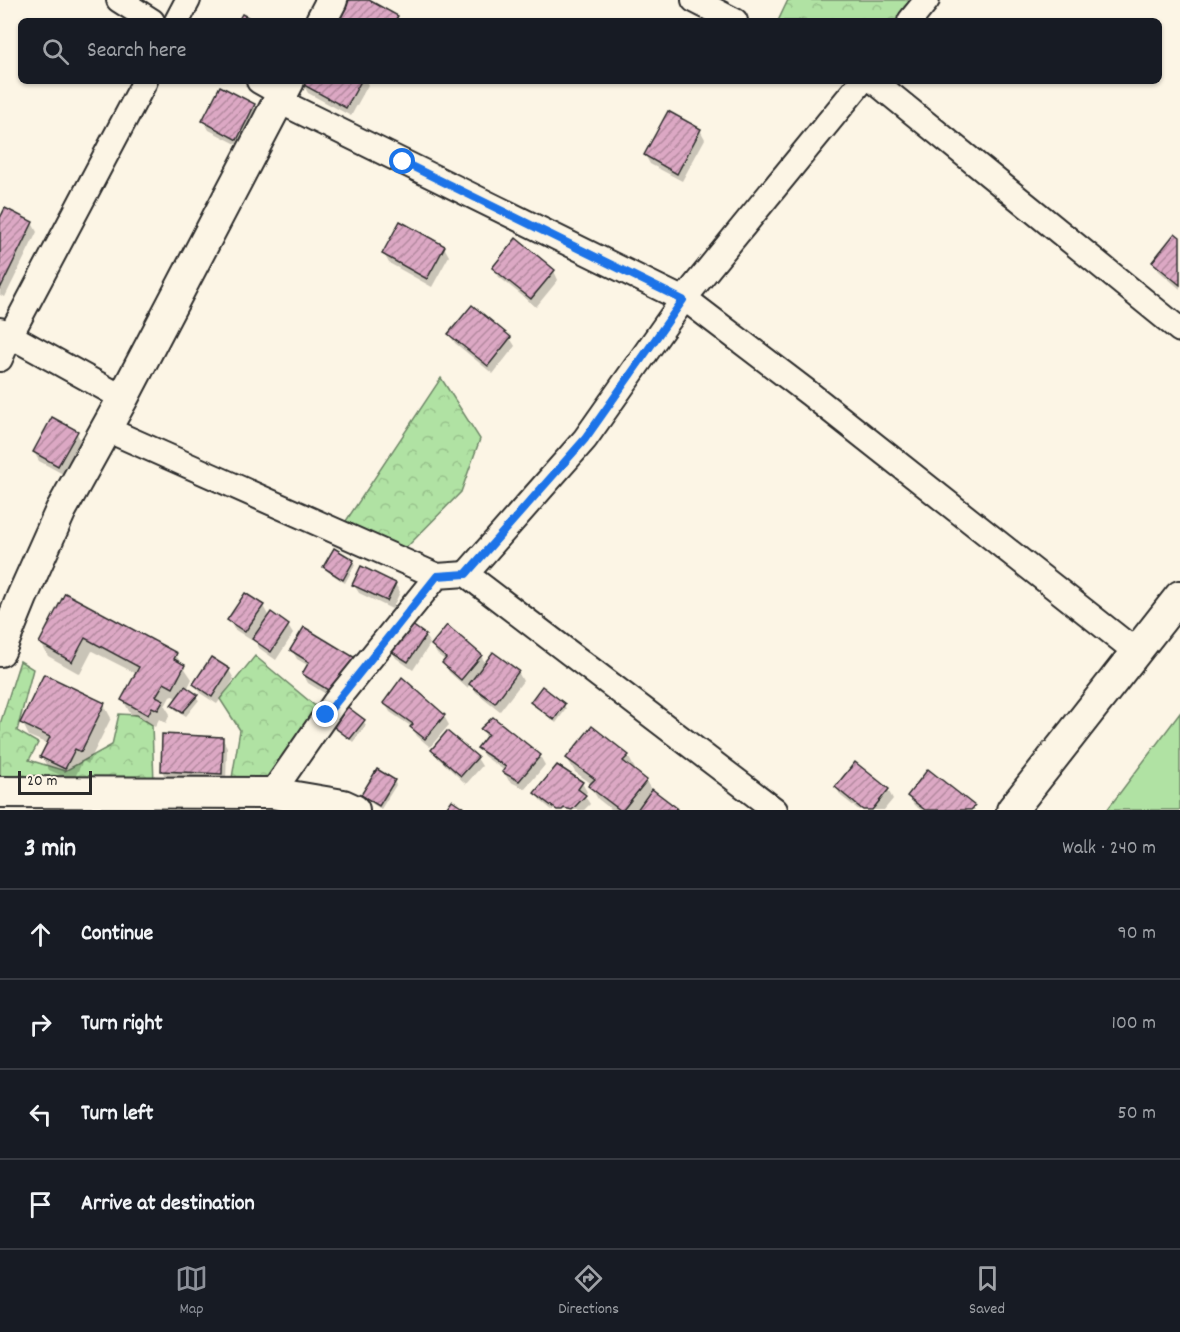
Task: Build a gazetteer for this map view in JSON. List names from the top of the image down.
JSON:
{
  "scale_bar": "20 m",
  "page": {
    "search": "Search here",
    "scale": "20 m",
    "heading": ["3 min", "Walk · 240 m"],
    "list": [
      ["Continue", "90 m"],
      ["Turn right", "100 m"],
      ["Turn left", "50 m"],
      "Arrive at destination"
    ],
    "nav": ["Map", "Directions", "Saved"]
  }
}
